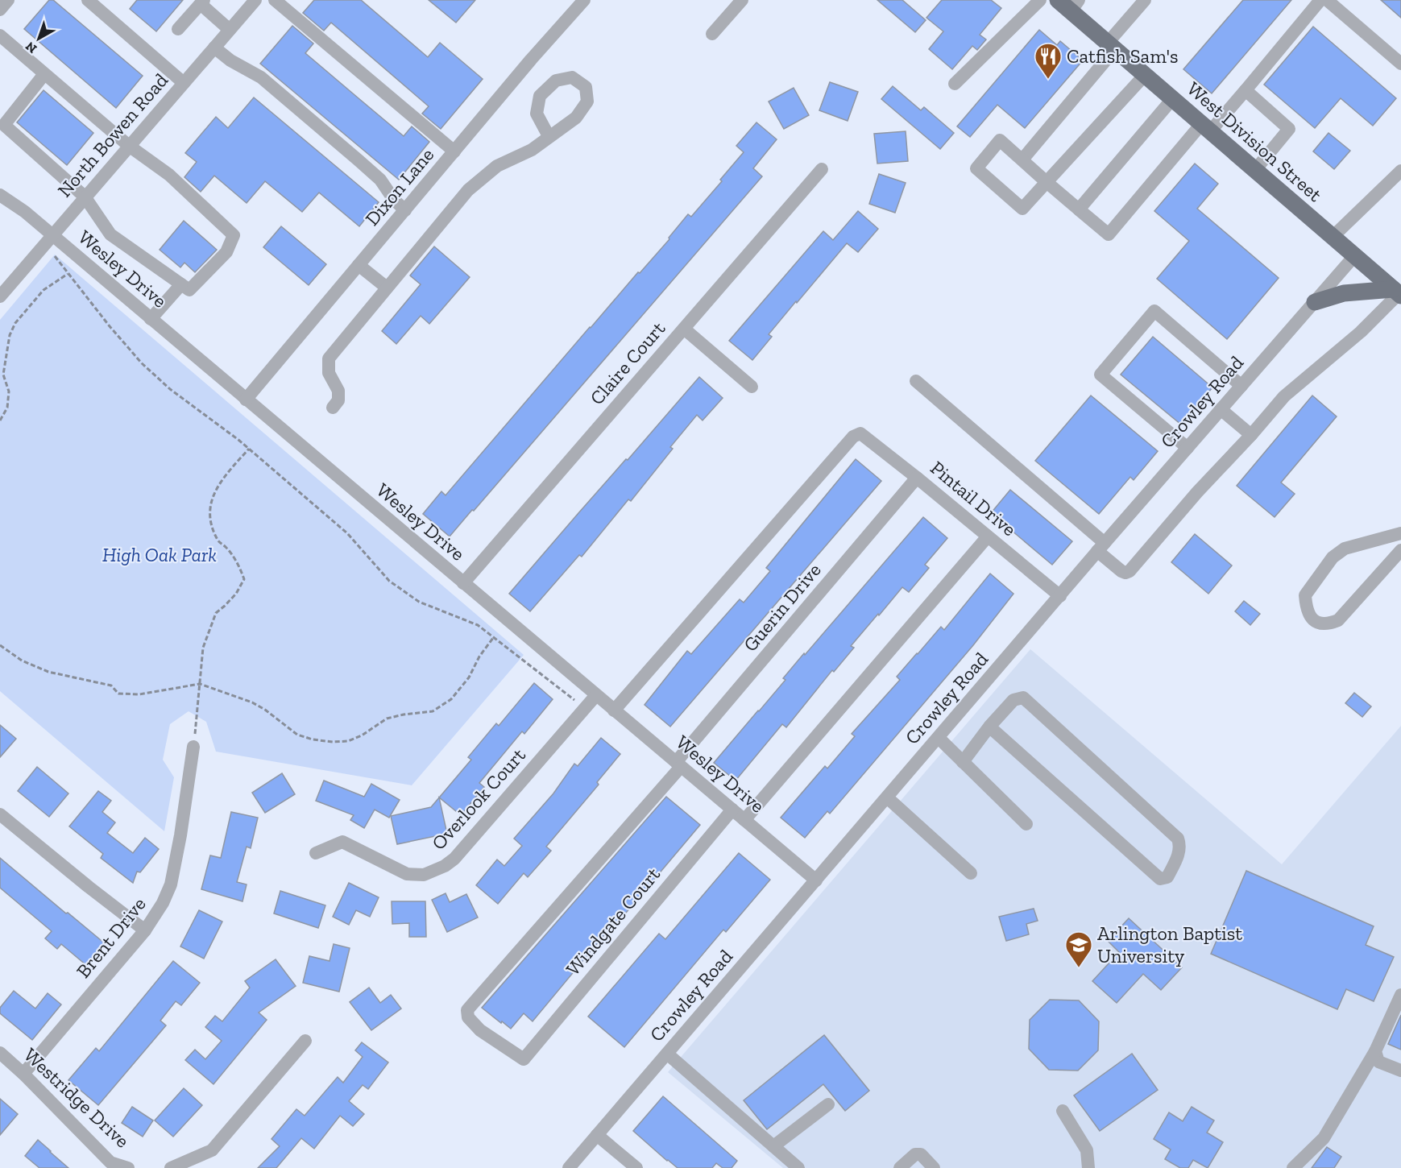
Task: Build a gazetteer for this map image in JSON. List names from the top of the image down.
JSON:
{
  "streets": {
    "main road": ["West Division Street"],
    "street": [
      "North Bowen Road",
      "Dixon Lane",
      "Wesley Drive",
      "Claire Court",
      "Crowley Road",
      "Pintail Drive",
      "Guerin Drive",
      "Overlook Court",
      "Windgate Court",
      "Brent Drive",
      "Westridge Drive"
    ]
  },
  "crossings": [
    ["North Bowen Road", "Wesley Drive"],
    ["West Division Street", "Crowley Road"],
    ["Dixon Lane", "Wesley Drive"],
    ["Wesley Drive", "Claire Court"],
    ["Wesley Drive", "Crowley Road"],
    ["Wesley Drive", "Pintail Drive"],
    ["Wesley Drive", "Guerin Drive"],
    ["Wesley Drive", "Overlook Court"],
    ["Wesley Drive", "Windgate Court"],
    ["Crowley Road", "Pintail Drive"],
    ["Pintail Drive", "Guerin Drive"],
    ["Guerin Drive", "Windgate Court"],
    ["Brent Drive", "Westridge Drive"]
  ],
  "parks": ["High Oak Park"],
  "places": {
    "restaurant": ["Catfish Sam's"],
    "school or university": ["Arlington Baptist University"]
  },
  "north": "bottom left"
}
